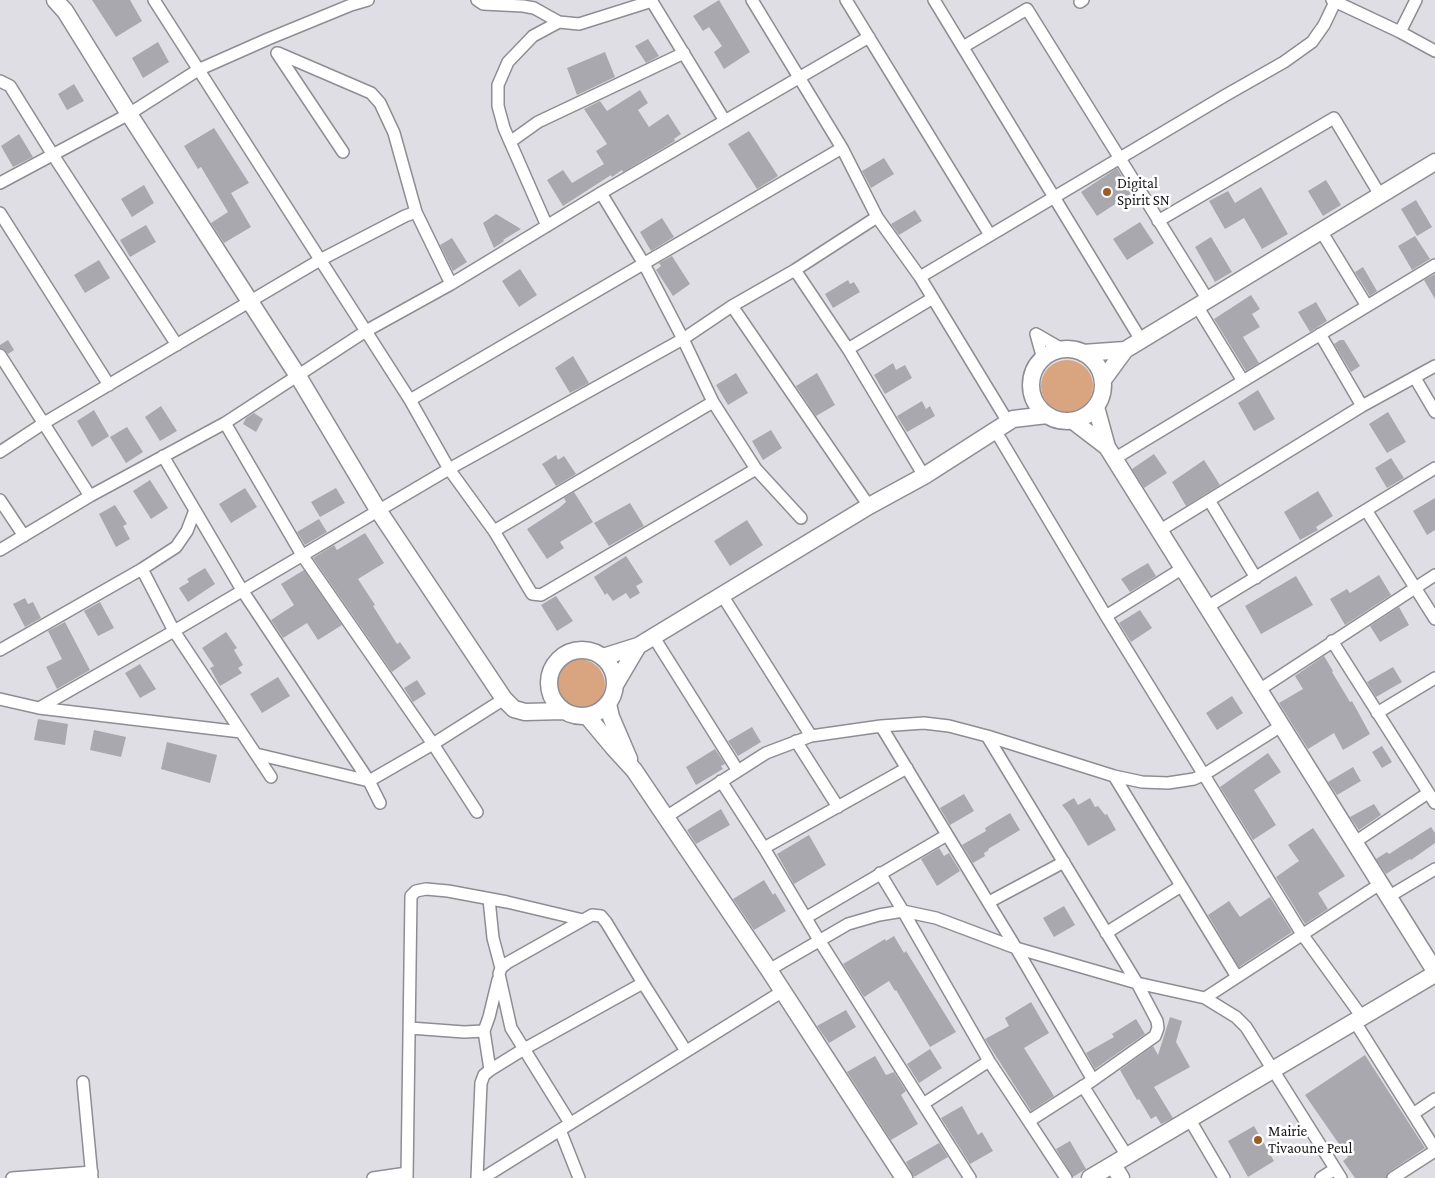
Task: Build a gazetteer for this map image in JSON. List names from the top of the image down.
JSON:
{
  "places": ["Digital Spirit SN", "Mairie Tivaoune Peul"]
}
